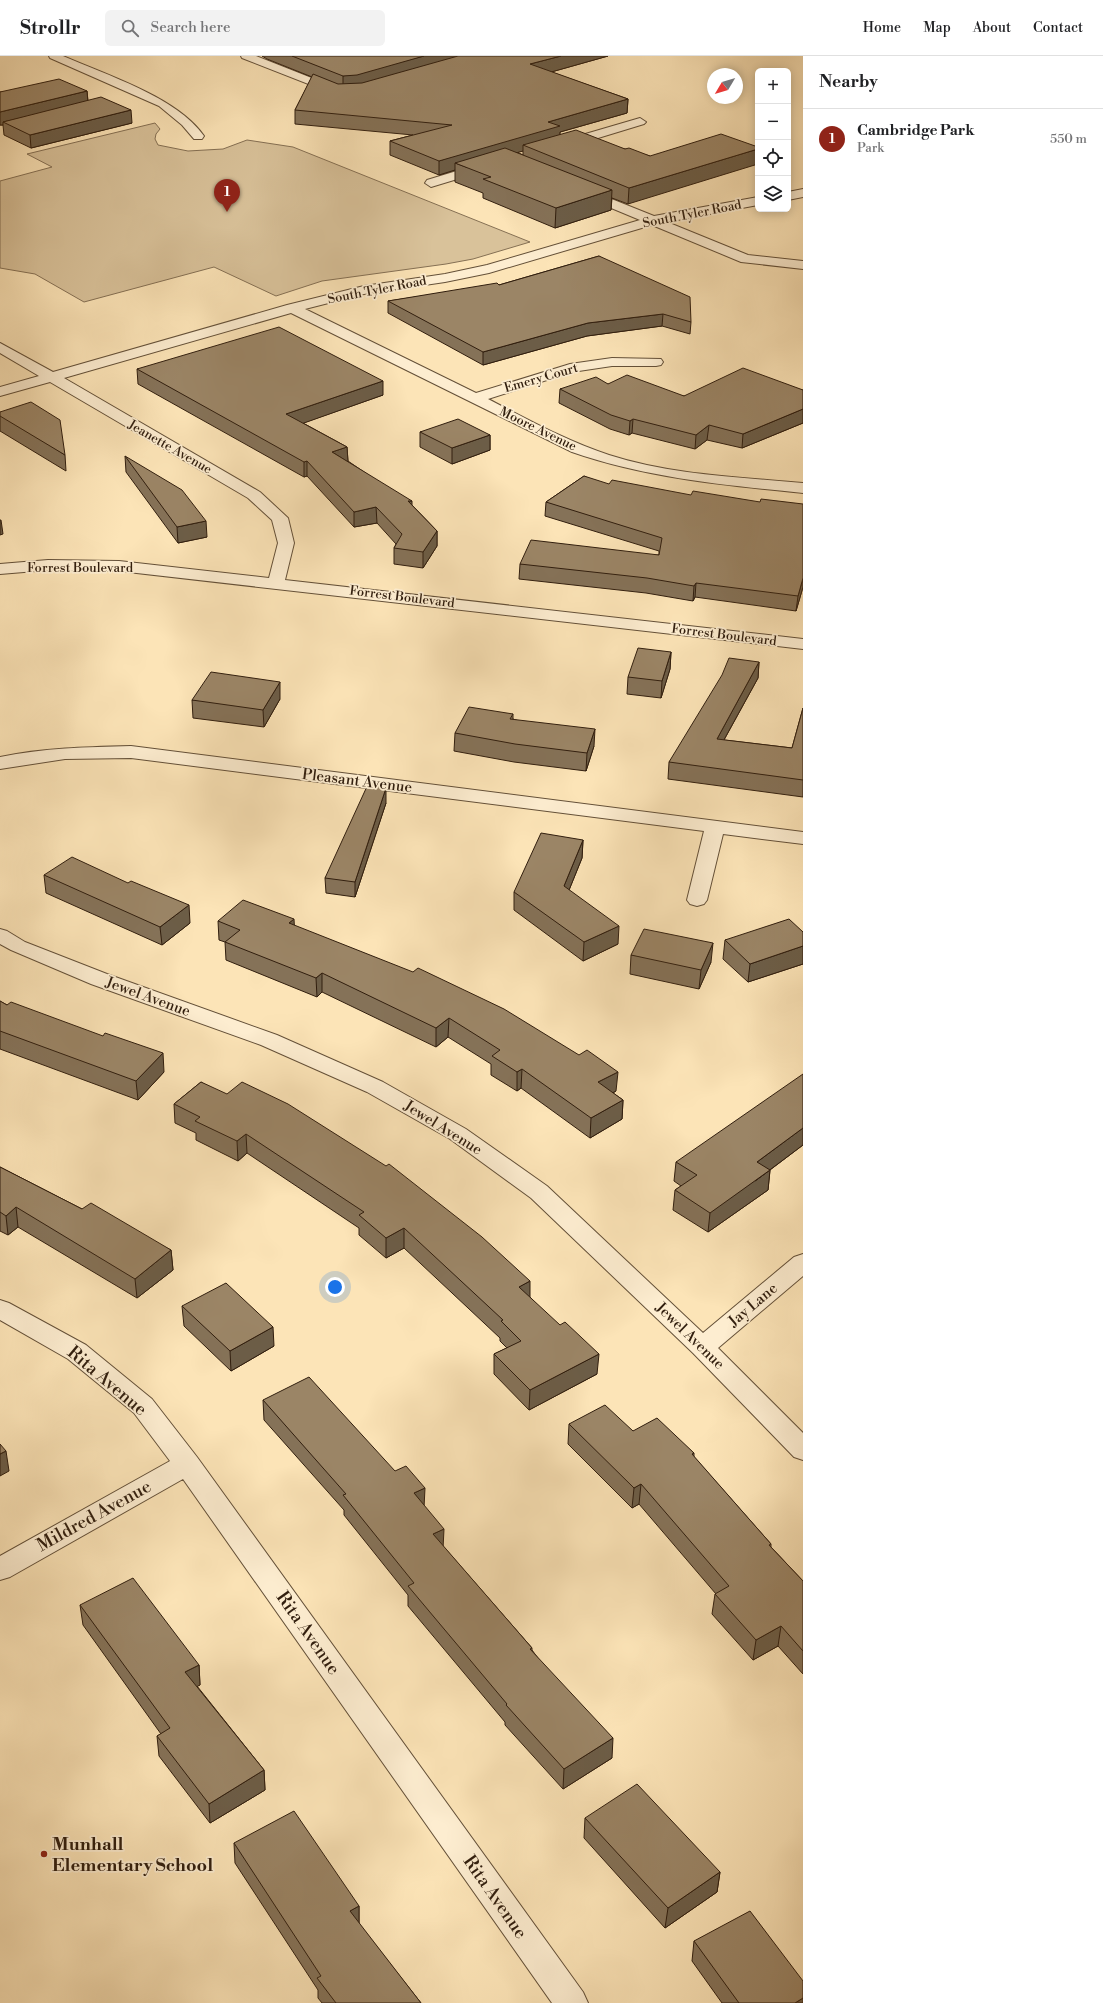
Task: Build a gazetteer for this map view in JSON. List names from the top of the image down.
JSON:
{
  "streets": {
    "street": [
      "South Tyler Road",
      "Emery Court",
      "Moore Avenue",
      "Jeanette Avenue",
      "Forrest Boulevard",
      "Pleasant Avenue",
      "Jewel Avenue",
      "Jay Lane",
      "Rita Avenue",
      "Mildred Avenue"
    ]
  },
  "crossings": [
    ["South Tyler Road", "Moore Avenue"],
    ["South Tyler Road", "Jeanette Avenue"],
    ["Emery Court", "Moore Avenue"],
    ["Jeanette Avenue", "Forrest Boulevard"],
    ["Jewel Avenue", "Jay Lane"],
    ["Rita Avenue", "Mildred Avenue"]
  ],
  "places": ["Munhall Elementary School"],
  "north": "bottom left",
  "page": {
    "header": "Strollr",
    "search": "Search here",
    "nav": [
      "Home",
      "Map",
      "About",
      "Contact"
    ],
    "heading": "Nearby",
    "map_buttons": ["+", "−"],
    "list": [
      {
        "mark": "1",
        "name": "Cambridge Park",
        "note": "Park",
        "value": "550 m"
      }
    ],
    "pins": "1"
  }
}
